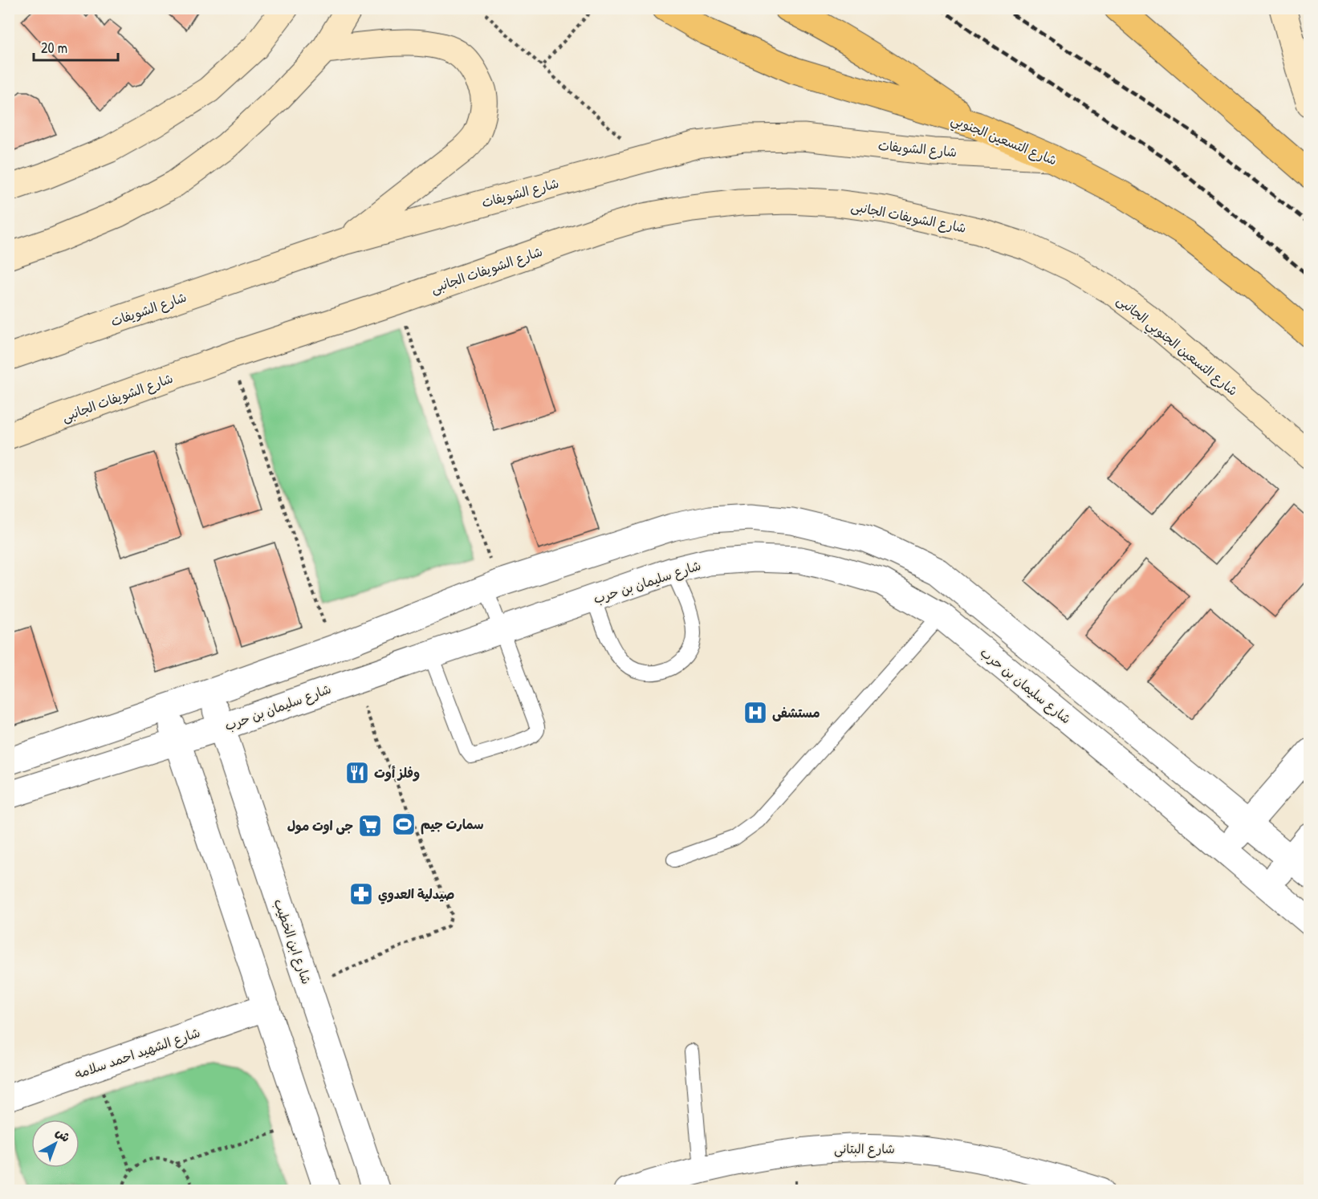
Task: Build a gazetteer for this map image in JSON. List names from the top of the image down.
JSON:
{
  "streets": {
    "highway": ["شارع التسعين الجنوبي"],
    "main road": ["شارع الشويفات", "شارع الشويفات الجانبى", "شارع التسعين الجنوبي الجانبى"],
    "street": [
      "شارع سليمان بن حرب",
      "شارع ابن الخطيب",
      "شارع الشهيد احمد سلامه",
      "شارع البتانى"
    ]
  },
  "crossings": [
    ["شارع التسعين الجنوبي", "شارع الشويفات"],
    ["شارع الشويفات الجانبى", "شارع التسعين الجنوبي الجانبى"],
    ["شارع سليمان بن حرب", "شارع ابن الخطيب"]
  ],
  "places": {
    "hospital": ["مستشفى"],
    "restaurant": ["وفلز أوت"],
    "sports": ["سمارت جيم"],
    "supermarket": ["جى اوت مول"],
    "pharmacy": ["صيدلية العدوي"]
  },
  "scale_bar": "20 m",
  "north": "top right"
}
